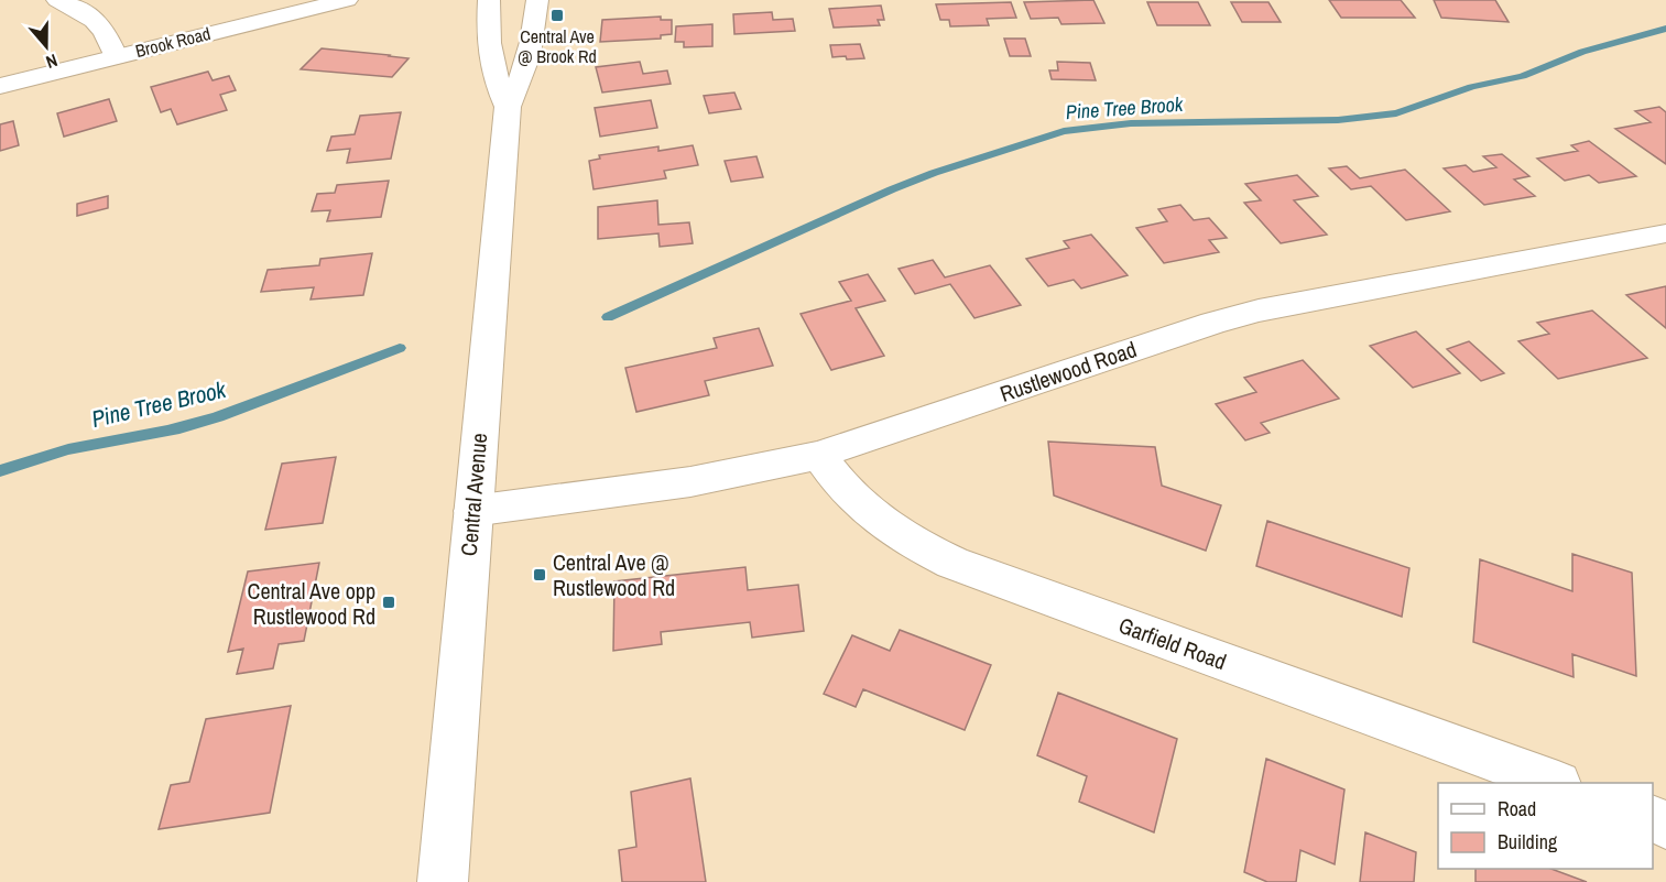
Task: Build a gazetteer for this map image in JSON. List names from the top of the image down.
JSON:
{
  "streets": {
    "street": [
      "Brook Road",
      "Rustlewood Road",
      "Central Avenue",
      "Garfield Road"
    ]
  },
  "crossings": [
    ["Rustlewood Road", "Central Avenue"],
    ["Rustlewood Road", "Garfield Road"]
  ],
  "water": ["Pine Tree Brook"],
  "places": {
    "transit": ["Central Ave @ Brook Rd", "Central Ave @ Rustlewood Rd", "Central Ave opp Rustlewood Rd"]
  },
  "legend": ["Road", "Building"],
  "north": "bottom"
}
